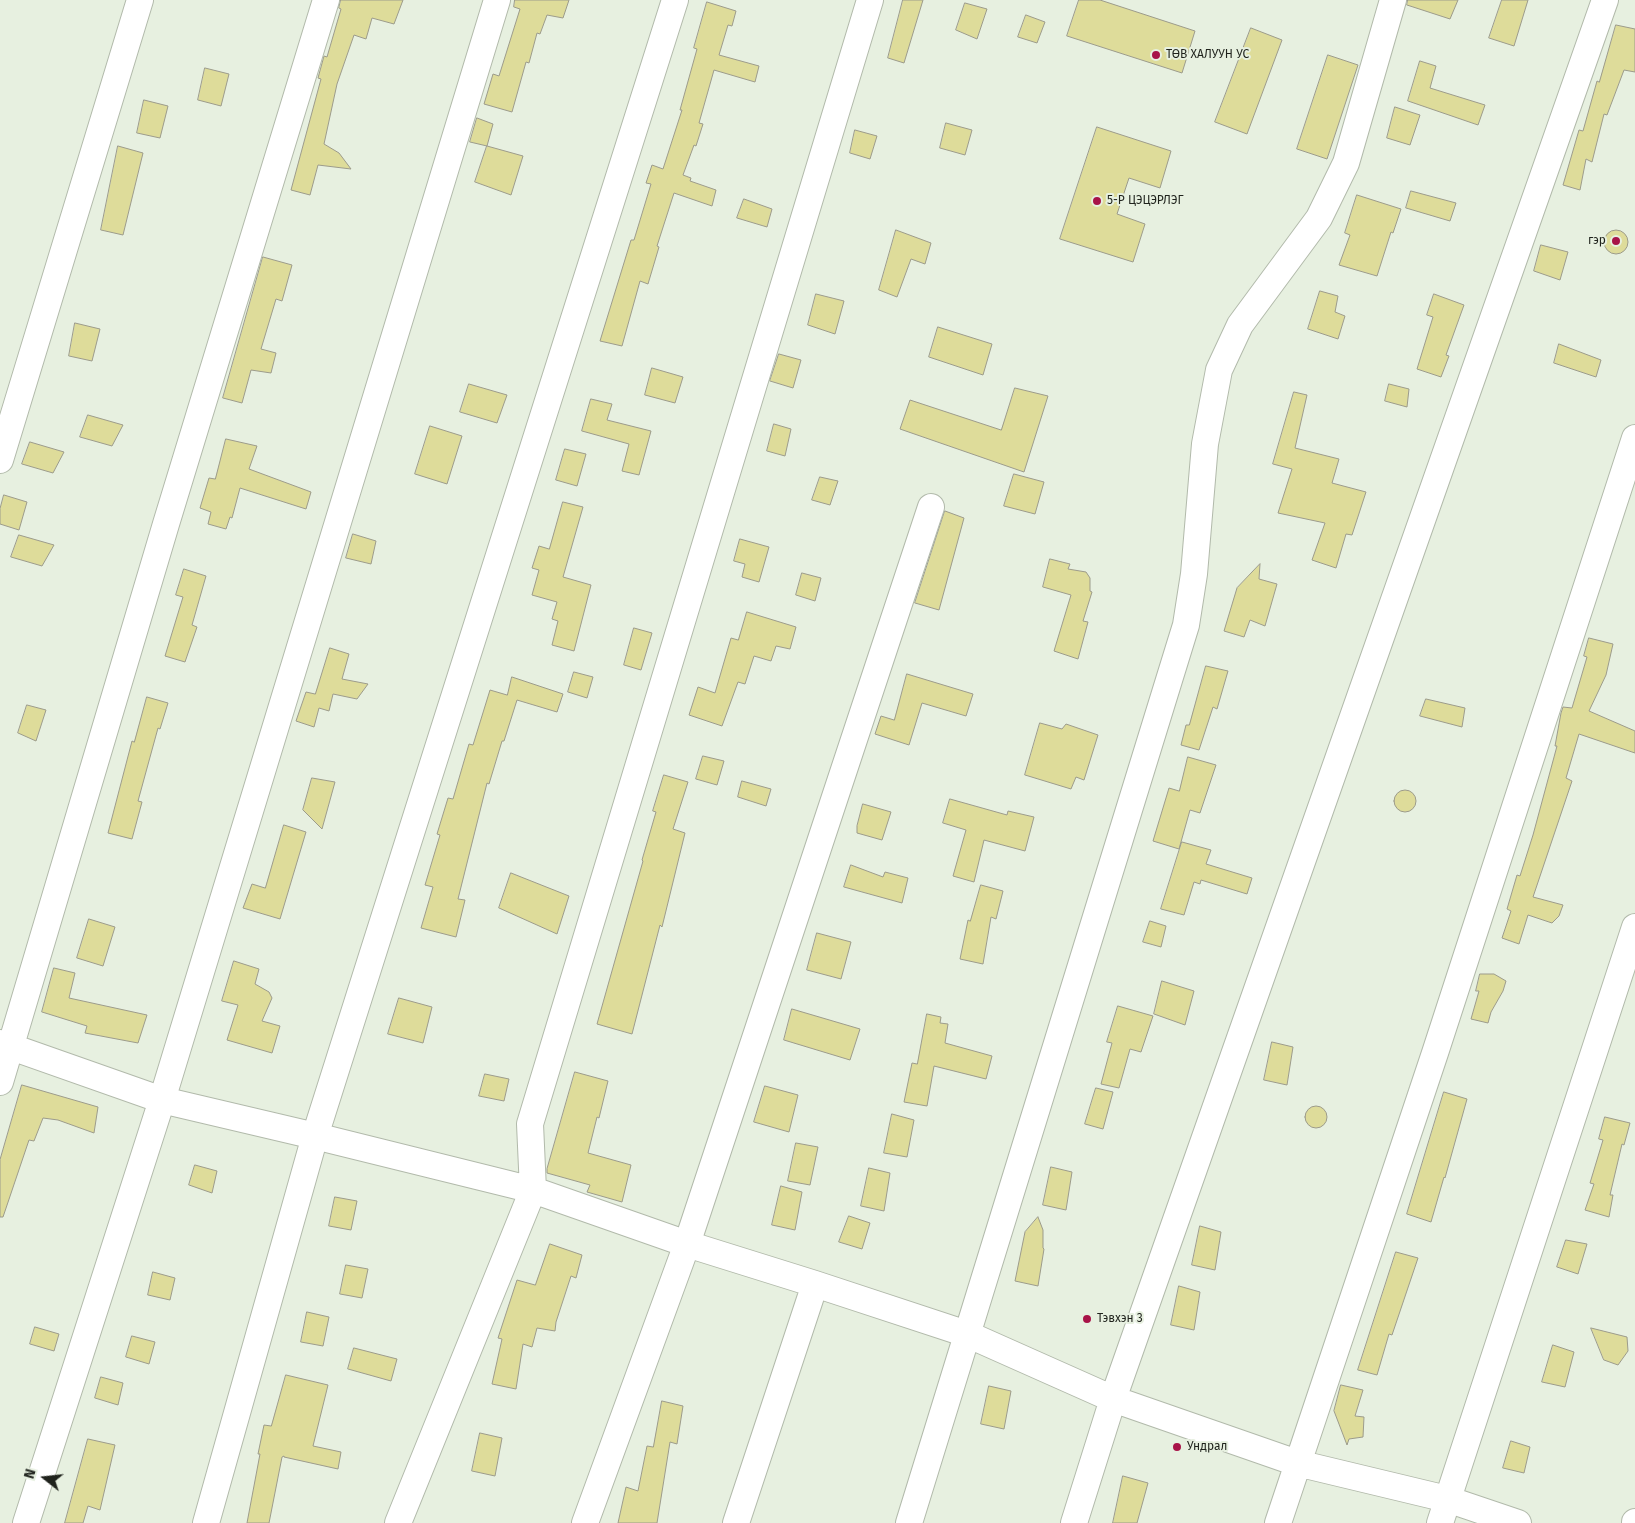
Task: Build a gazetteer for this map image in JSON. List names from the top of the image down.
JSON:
{
  "places": [
    "ТӨВ ХАЛУУН УС",
    "5-Р ЦЭЦЭРЛЭГ",
    "гэр",
    "Тэвхэн 3",
    "Ундрал"
  ],
  "north": "left"
}
